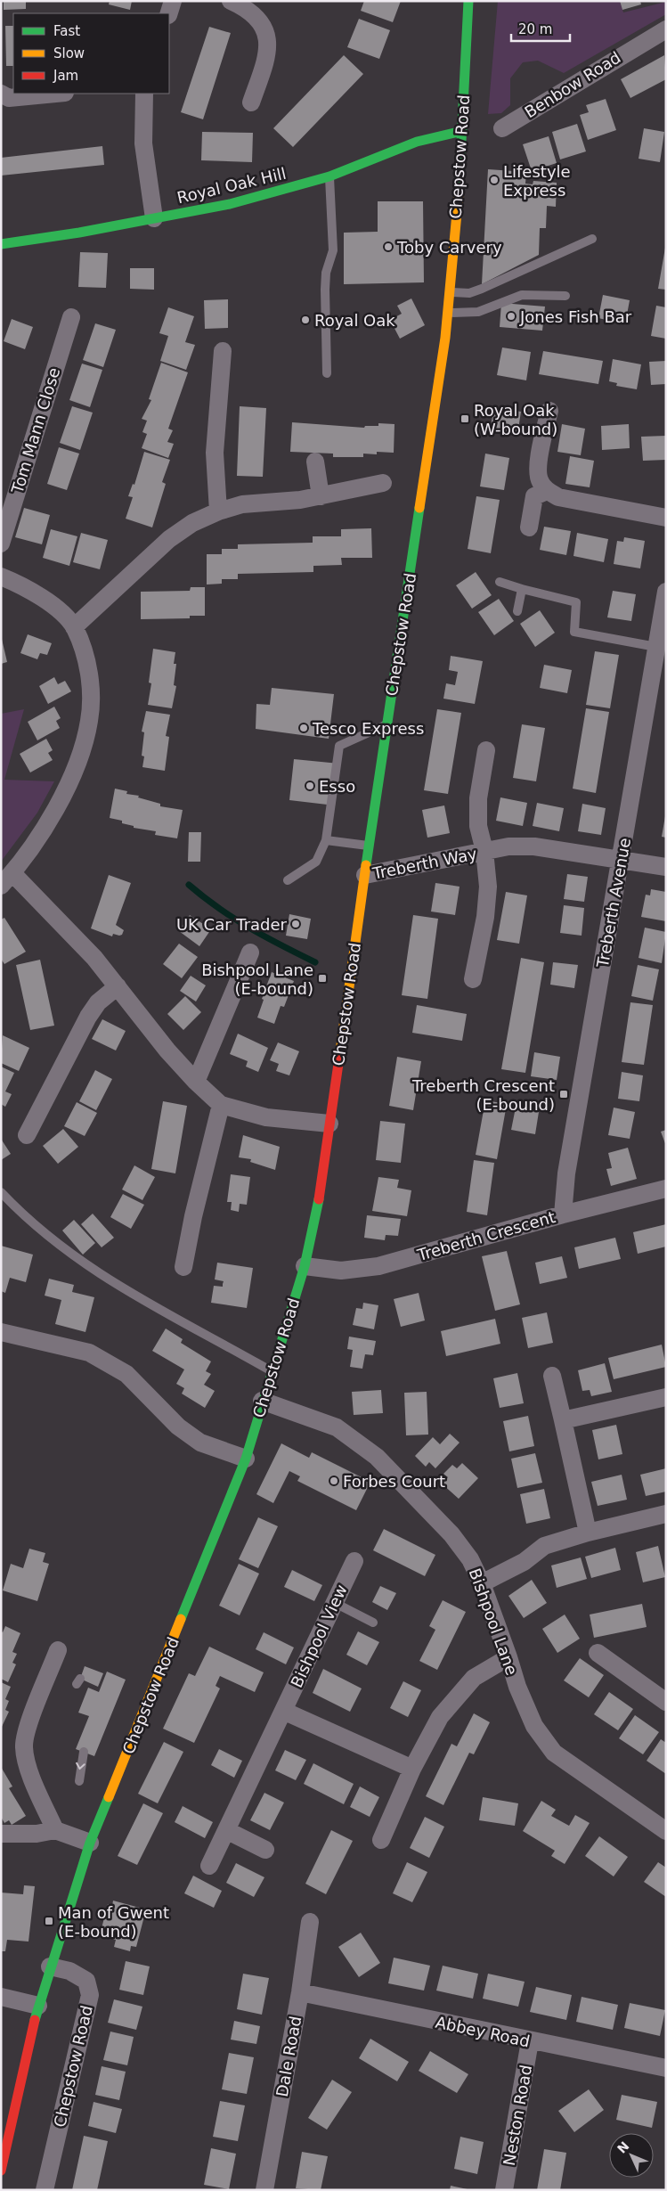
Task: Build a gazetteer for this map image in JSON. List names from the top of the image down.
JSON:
{
  "streets": {
    "main road": ["Chepstow Road", "Royal Oak Hill"],
    "street": [
      "Benbow Road",
      "Tom Mann Close",
      "Treberth Way",
      "Treberth Avenue",
      "Treberth Crescent",
      "Bishpool Lane",
      "Bishpool View",
      "Abbey Road",
      "Dale Road",
      "Neston Road"
    ]
  },
  "crossings": [
    ["Chepstow Road", "Royal Oak Hill"],
    ["Chepstow Road", "Treberth Way"],
    ["Chepstow Road", "Treberth Crescent"],
    ["Chepstow Road", "Bishpool Lane"],
    ["Treberth Way", "Treberth Avenue"],
    ["Treberth Avenue", "Treberth Crescent"],
    ["Abbey Road", "Dale Road"],
    ["Abbey Road", "Neston Road"]
  ],
  "places": {
    "other": [
      "Lifestyle Express",
      "Toby Carvery",
      "Jones Fish Bar",
      "Royal Oak",
      "Tesco Express",
      "Esso",
      "UK Car Trader",
      "Forbes Court"
    ],
    "transit": [
      "Royal Oak (W-bound)",
      "Bishpool Lane (E-bound)",
      "Treberth Crescent (E-bound)",
      "Man of Gwent (E-bound)"
    ]
  },
  "legend": ["Fast", "Slow", "Jam"],
  "scale_bar": "20 m",
  "north": "top left"
}
